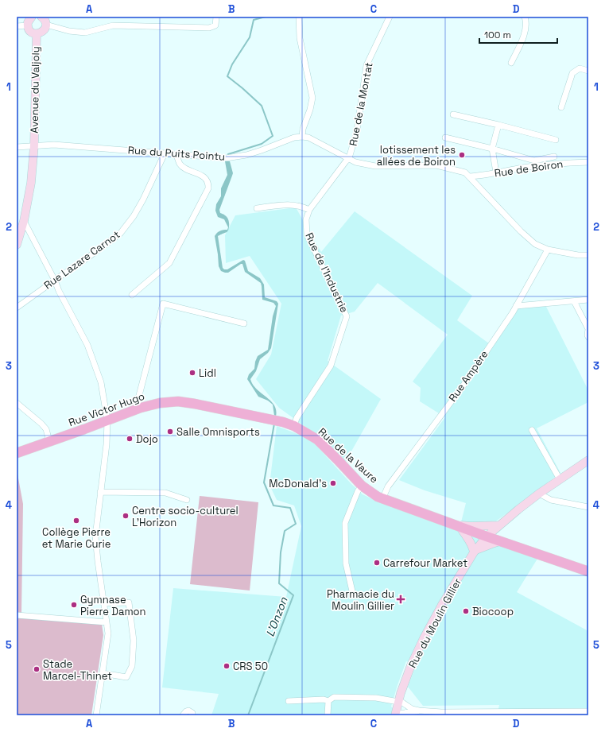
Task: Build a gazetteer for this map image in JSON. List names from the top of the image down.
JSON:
{
  "streets": {
    "main road": [
      "Avenue du Valjoly",
      "Rue Victor Hugo",
      "Rue de la Vaure",
      "Rue du Moulin Gillier"
    ],
    "street": [
      "Rue de la Montat",
      "Rue du Puits Pointu",
      "Rue de Boiron",
      "Rue Lazare Carnot",
      "Rue de l'Industrie",
      "Rue Ampère"
    ]
  },
  "crossings": [
    ["Avenue du Valjoly", "Rue du Puits Pointu"],
    ["Rue de la Montat", "Rue de l'Industrie"],
    ["Rue du Puits Pointu", "Rue Lazare Carnot"],
    ["Rue de l'Industrie", "Rue de la Vaure"],
    ["Rue Ampère", "Rue de la Vaure"],
    ["Rue Victor Hugo", "Rue de la Vaure"],
    ["Rue de la Vaure", "Rue du Moulin Gillier"]
  ],
  "water": ["L'Onzon"],
  "places": {
    "other": [
      "lotissement les allées de Boiron",
      "Lidl",
      "Salle Omnisports",
      "Dojo",
      "McDonald's",
      "Centre socio-culturel L'Horizon",
      "Collège Pierre et Marie Curie",
      "Carrefour Market",
      "Gymnase Pierre Damon",
      "Biocoop",
      "CRS 50",
      "Stade Marcel-Thinet"
    ],
    "health": ["Pharmacie du Moulin Gillier"]
  },
  "scale_bar": "100 m",
  "grid": {
    "columns": [
      "A",
      "B",
      "C",
      "D"
    ],
    "rows": [
      "1",
      "2",
      "3",
      "4",
      "5"
    ]
  }
}
